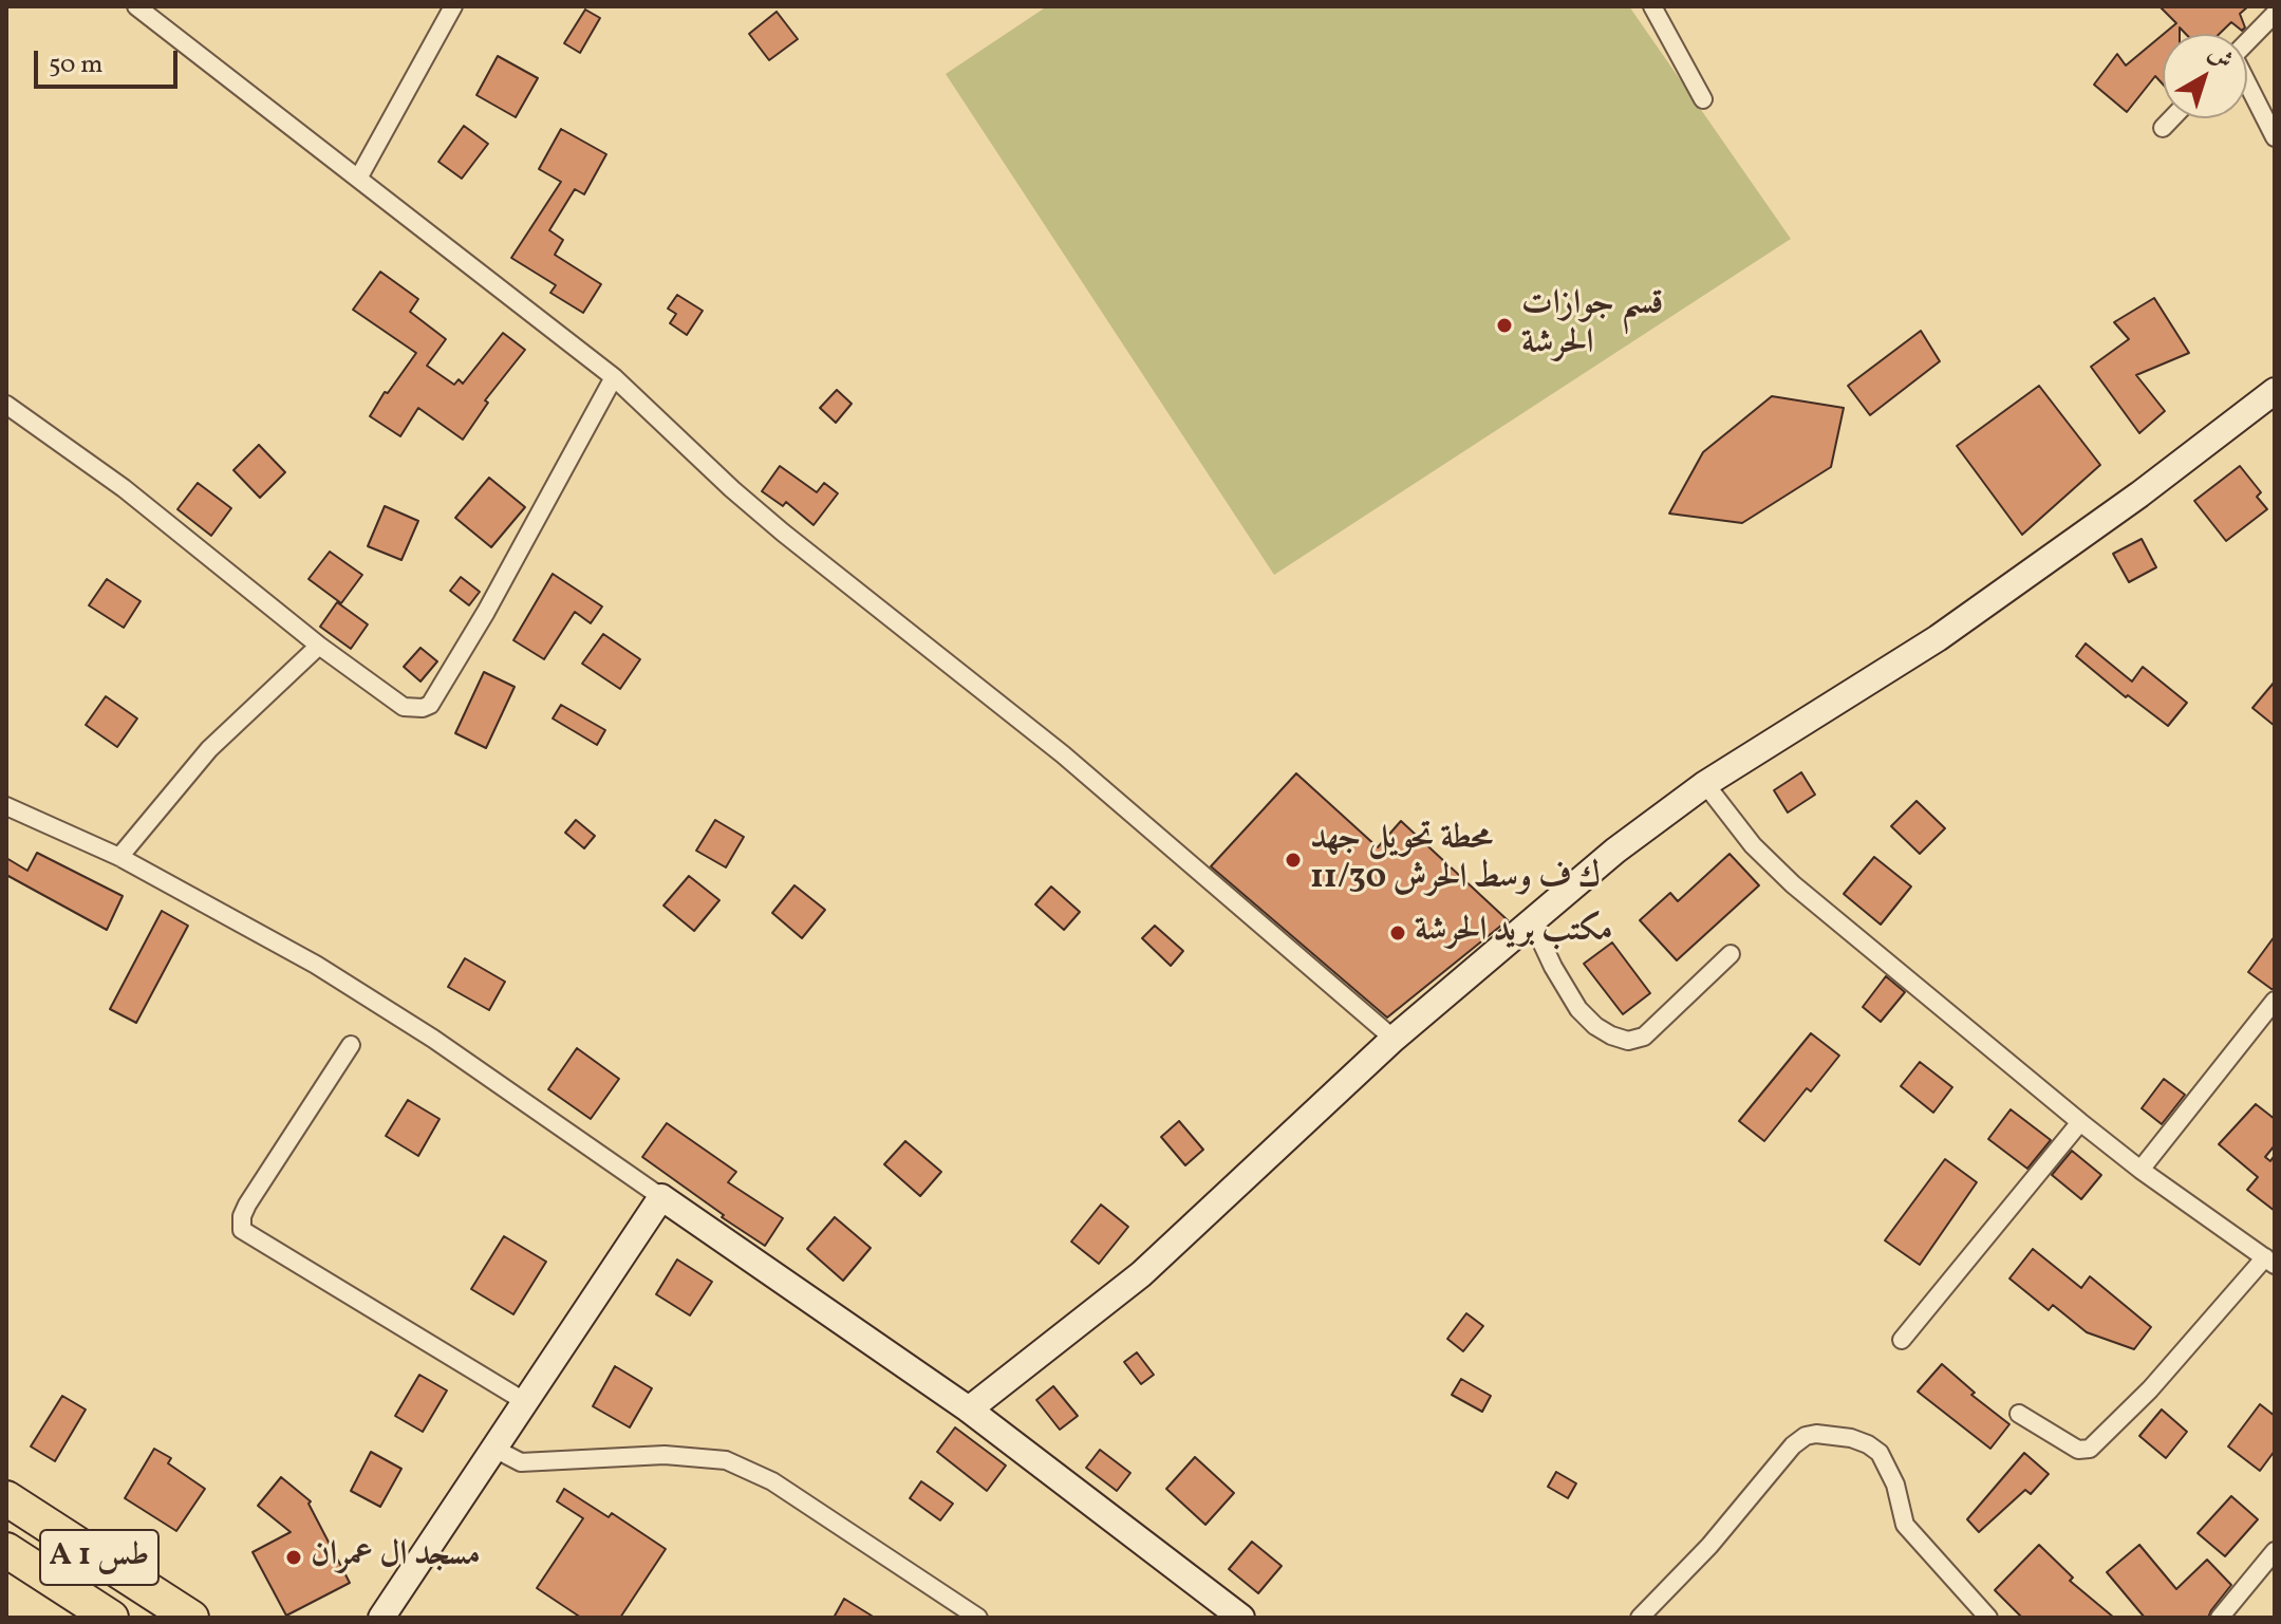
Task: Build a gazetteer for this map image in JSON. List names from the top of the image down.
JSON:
{
  "streets": {
    "highway": ["A 1 طس"]
  },
  "places": [
    "قسم جوازات الحرشة",
    "محطة تحويل جهد 11/30 ك ف وسط الحرش",
    "مكتب بريد الحرشة",
    "مسجد ال عمران"
  ],
  "scale_bar": "50 m",
  "north": "top right"
}
